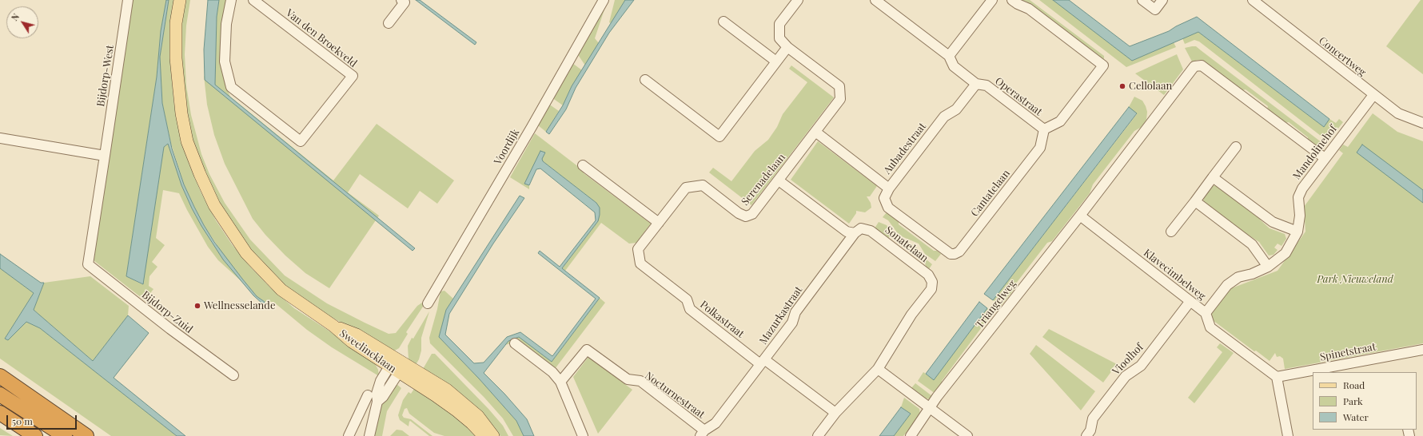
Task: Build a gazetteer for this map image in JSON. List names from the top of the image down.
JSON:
{
  "streets": {
    "main road": ["Sweelincklaan"],
    "street": [
      "Van den Broekveld",
      "Concertweg",
      "Bijdorp-West",
      "Operastraat",
      "Voordijk",
      "Aubadestraat",
      "Mandolinehof",
      "Serenadelaan",
      "Cantatelaan",
      "Sonatelaan",
      "Klavecimbelweg",
      "Triangelweg",
      "Bijdorp-Zuid",
      "Mazurkastraat",
      "Polkastraat",
      "Spinetstraat",
      "Vioolhof",
      "Nocturnestraat"
    ]
  },
  "crossings": [
    ["Concertweg", "Mandolinehof"],
    ["Bijdorp-West", "Bijdorp-Zuid"],
    ["Operastraat", "Aubadestraat"],
    ["Operastraat", "Cantatelaan"],
    ["Aubadestraat", "Serenadelaan"],
    ["Aubadestraat", "Cantatelaan"],
    ["Mandolinehof", "Klavecimbelweg"],
    ["Serenadelaan", "Polkastraat"],
    ["Sonatelaan", "Mazurkastraat"],
    ["Sonatelaan", "Polkastraat"],
    ["Klavecimbelweg", "Triangelweg"],
    ["Klavecimbelweg", "Spinetstraat"],
    ["Klavecimbelweg", "Vioolhof"],
    ["Mazurkastraat", "Polkastraat"],
    ["Mazurkastraat", "Nocturnestraat"]
  ],
  "parks": ["Park Nieuweland"],
  "places": ["Cellolaan", "Wellnesselande"],
  "legend": ["Road", "Park", "Water"],
  "scale_bar": "50 m",
  "north": "top left"
}
